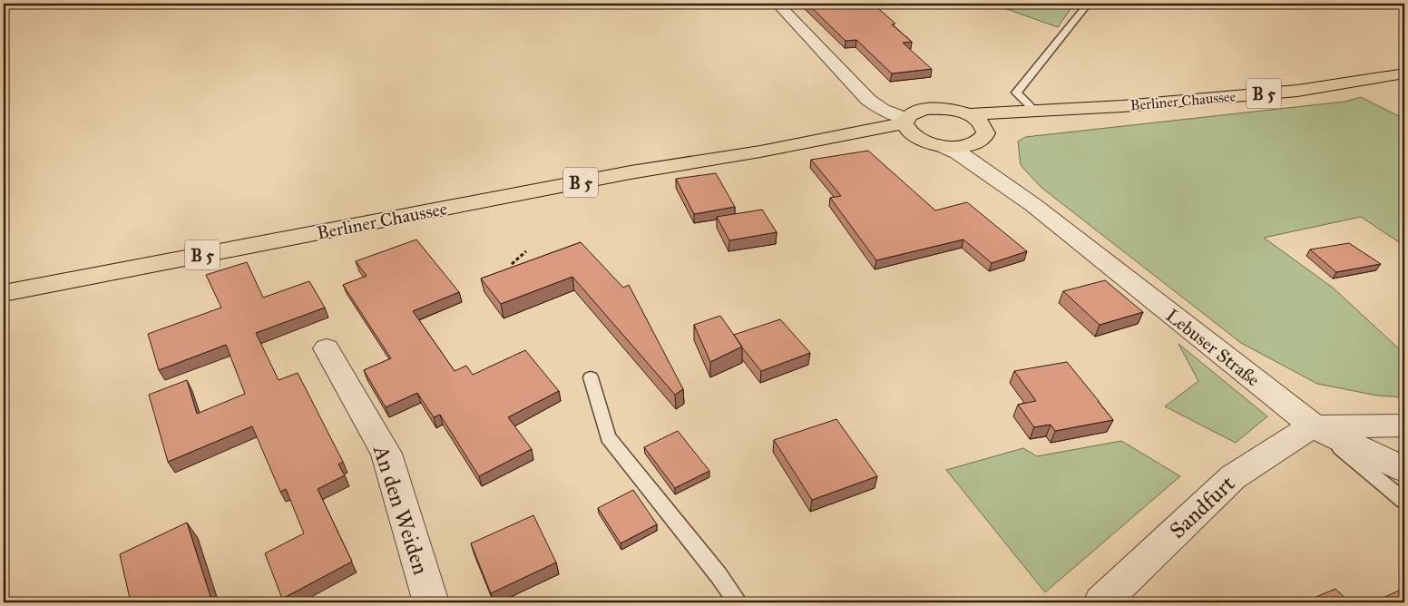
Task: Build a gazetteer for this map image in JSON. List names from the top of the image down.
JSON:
{
  "streets": {
    "main road": ["B 5", "Berliner Chaussee"],
    "street": ["Lebuser Straße", "Sandfurt", "An den Weiden"]
  },
  "crossings": [
    ["Berliner Chaussee", "Lebuser Straße"],
    ["Lebuser Straße", "Sandfurt"]
  ]
}
